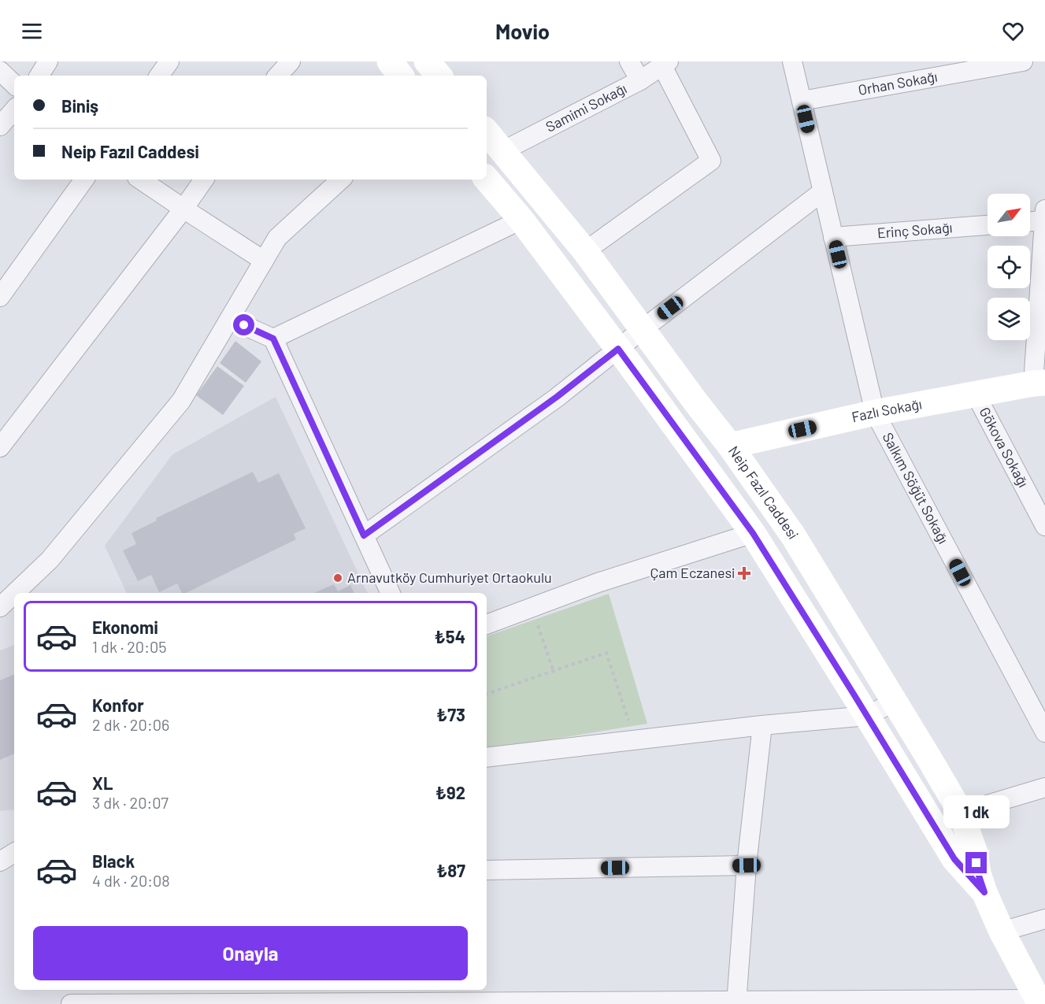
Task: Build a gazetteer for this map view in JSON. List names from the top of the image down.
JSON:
{
  "streets": {
    "main road": ["Fazlı Sokağı", "Neip Fazıl Caddesi"],
    "street": [
      "Orhan Sokağı",
      "Samimi Sokağı",
      "Erinç Sokağı",
      "Gökova Sokağı",
      "Salkım Söğüt Sokağı"
    ]
  },
  "crossings": [
    ["Orhan Sokağı", "Salkım Söğüt Sokağı"],
    ["Samimi Sokağı", "Neip Fazıl Caddesi"],
    ["Erinç Sokağı", "Salkım Söğüt Sokağı"],
    ["Fazlı Sokağı", "Gökova Sokağı"],
    ["Fazlı Sokağı", "Salkım Söğüt Sokağı"],
    ["Fazlı Sokağı", "Neip Fazıl Caddesi"]
  ],
  "places": {
    "health": ["Çam Eczanesi"],
    "other": ["Arnavutköy Cumhuriyet Ortaokulu"]
  },
  "north": "top right",
  "page": {
    "header": "Movio",
    "banner": ["Biniş", "Neip Fazıl Caddesi"],
    "list": [
      {
        "name": "Ekonomi",
        "note": "1 dk · 20:05",
        "value": "₺54"
      },
      {
        "name": "Konfor",
        "note": "2 dk · 20:06",
        "value": "₺73"
      },
      {
        "name": "XL",
        "note": "3 dk · 20:07",
        "value": "₺92"
      },
      {
        "name": "Black",
        "note": "4 dk · 20:08",
        "value": "₺87"
      }
    ],
    "bubble": "1 dk",
    "buttons": "Onayla"
  }
}
